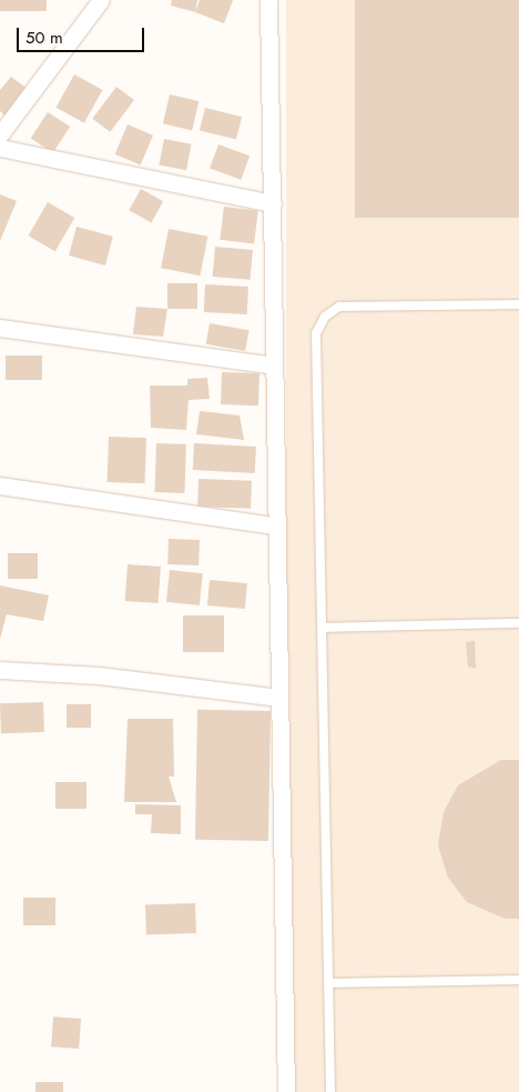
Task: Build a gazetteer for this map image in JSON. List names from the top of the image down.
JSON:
{
  "scale_bar": "50 m"
}
